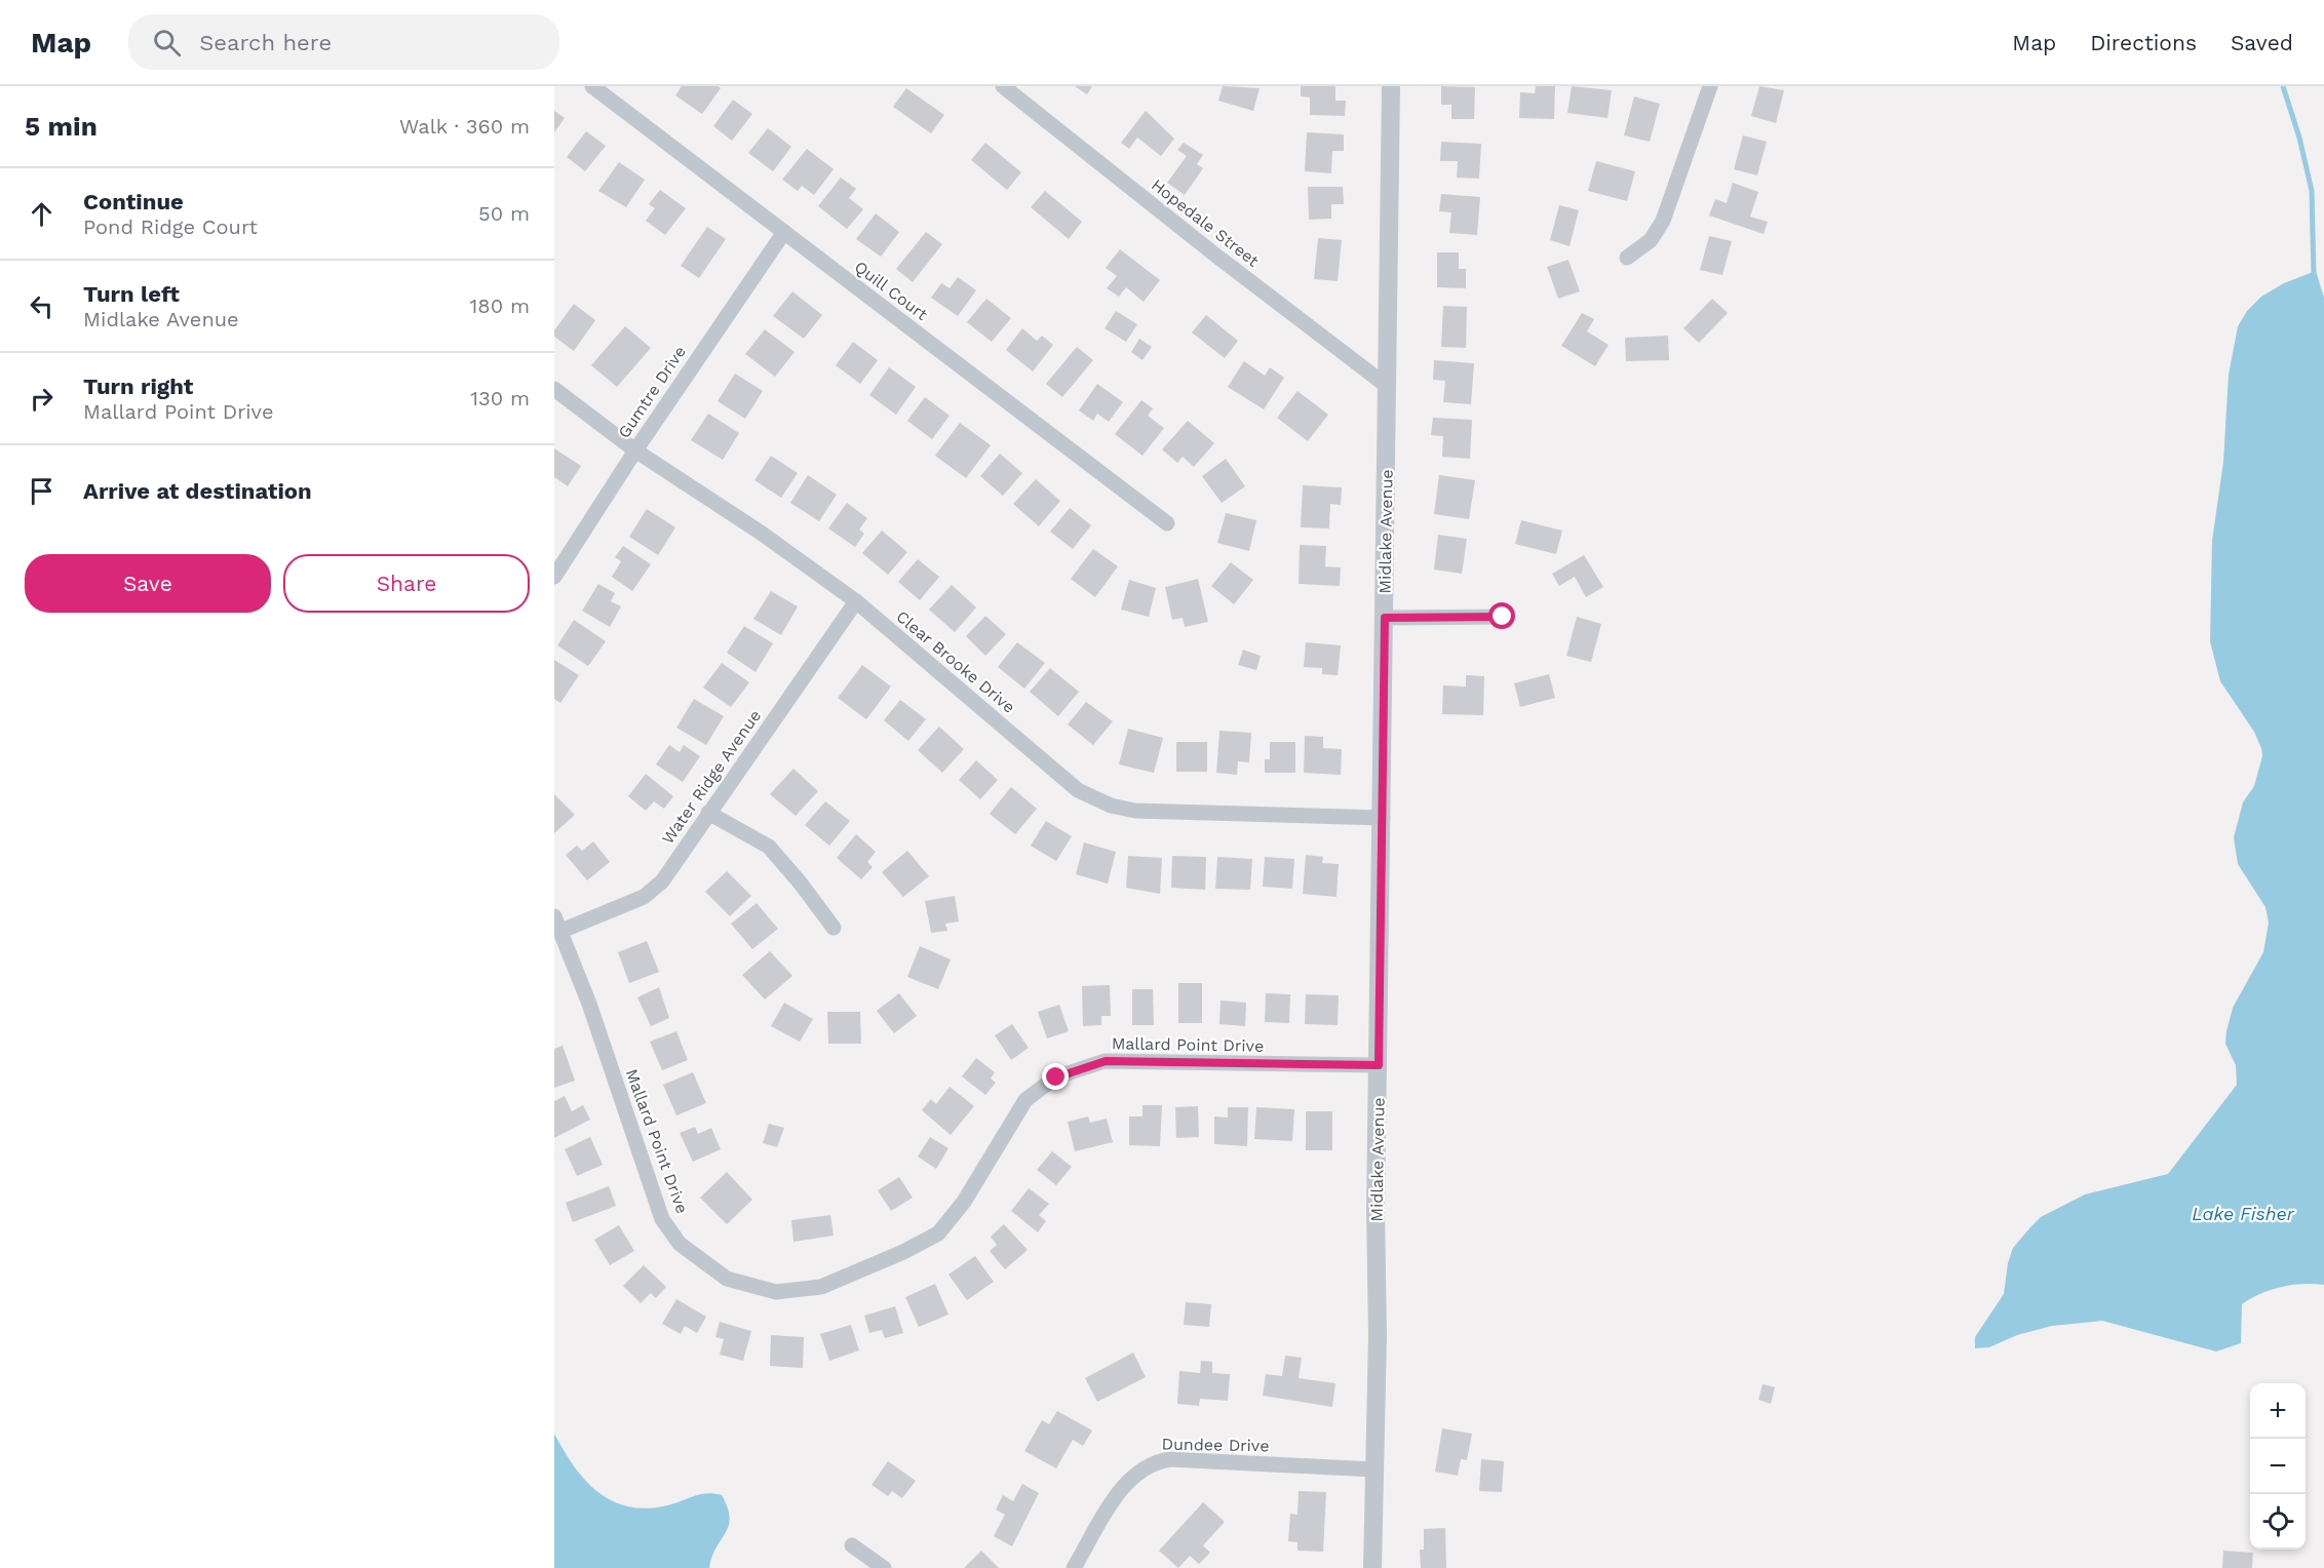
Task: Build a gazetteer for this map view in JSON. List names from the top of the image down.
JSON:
{
  "streets": {
    "street": [
      "Hopedale Street",
      "Quill Court",
      "Gumtre Drive",
      "Midlake Avenue",
      "Clear Brooke Drive",
      "Water Ridge Avenue",
      "Mallard Point Drive",
      "Dundee Drive"
    ]
  },
  "crossings": [
    ["Hopedale Street", "Midlake Avenue"],
    ["Quill Court", "Gumtre Drive"],
    ["Gumtre Drive", "Clear Brooke Drive"],
    ["Midlake Avenue", "Clear Brooke Drive"],
    ["Midlake Avenue", "Mallard Point Drive"],
    ["Midlake Avenue", "Dundee Drive"],
    ["Clear Brooke Drive", "Water Ridge Avenue"],
    ["Water Ridge Avenue", "Mallard Point Drive"]
  ],
  "water": ["Lake Fisher"],
  "page": {
    "header": "Map",
    "search": "Search here",
    "nav": ["Map", "Directions", "Saved"],
    "heading": ["5 min", "Walk · 360 m"],
    "list": [
      ["Continue", "Pond Ridge Court", "50 m"],
      ["Turn left", "Midlake Avenue", "180 m"],
      ["Turn right", "Mallard Point Drive", "130 m"],
      "Arrive at destination"
    ],
    "buttons": ["Save", "Share"],
    "map_buttons": ["+", "−"]
  }
}
